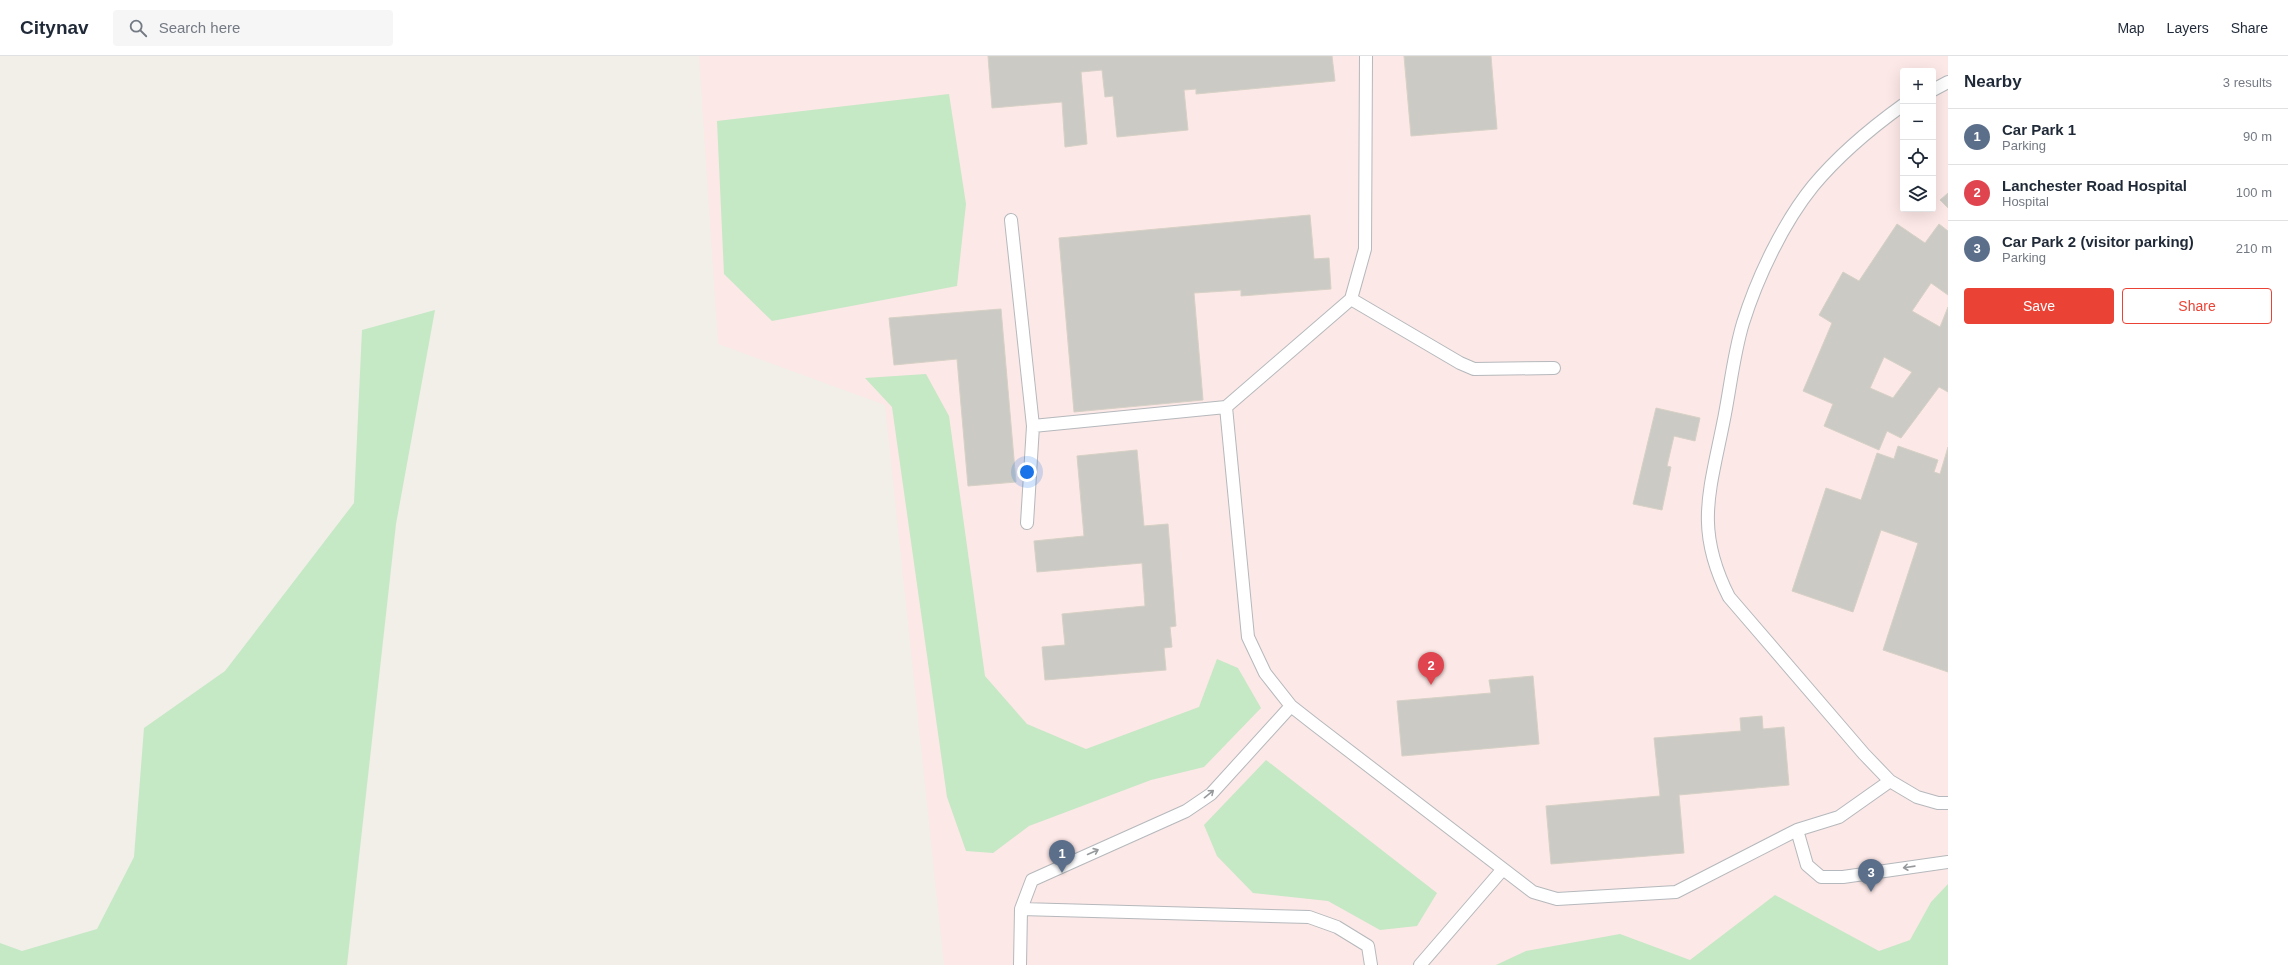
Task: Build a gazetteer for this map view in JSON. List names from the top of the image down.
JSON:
{
  "page": {
    "header": "Citynav",
    "search": "Search here",
    "nav": ["Map", "Layers", "Share"],
    "heading": ["Nearby", "3 results"],
    "map_buttons": ["+", "−"],
    "list": [
      {
        "mark": "1",
        "name": "Car Park 1",
        "note": "Parking",
        "value": "90 m"
      },
      {
        "mark": "2",
        "name": "Lanchester Road Hospital",
        "note": "Hospital",
        "value": "100 m"
      },
      {
        "mark": "3",
        "name": "Car Park 2 (visitor parking)",
        "note": "Parking",
        "value": "210 m"
      }
    ],
    "buttons": ["Save", "Share"],
    "pins": ["2", "1", "3"]
  }
}
